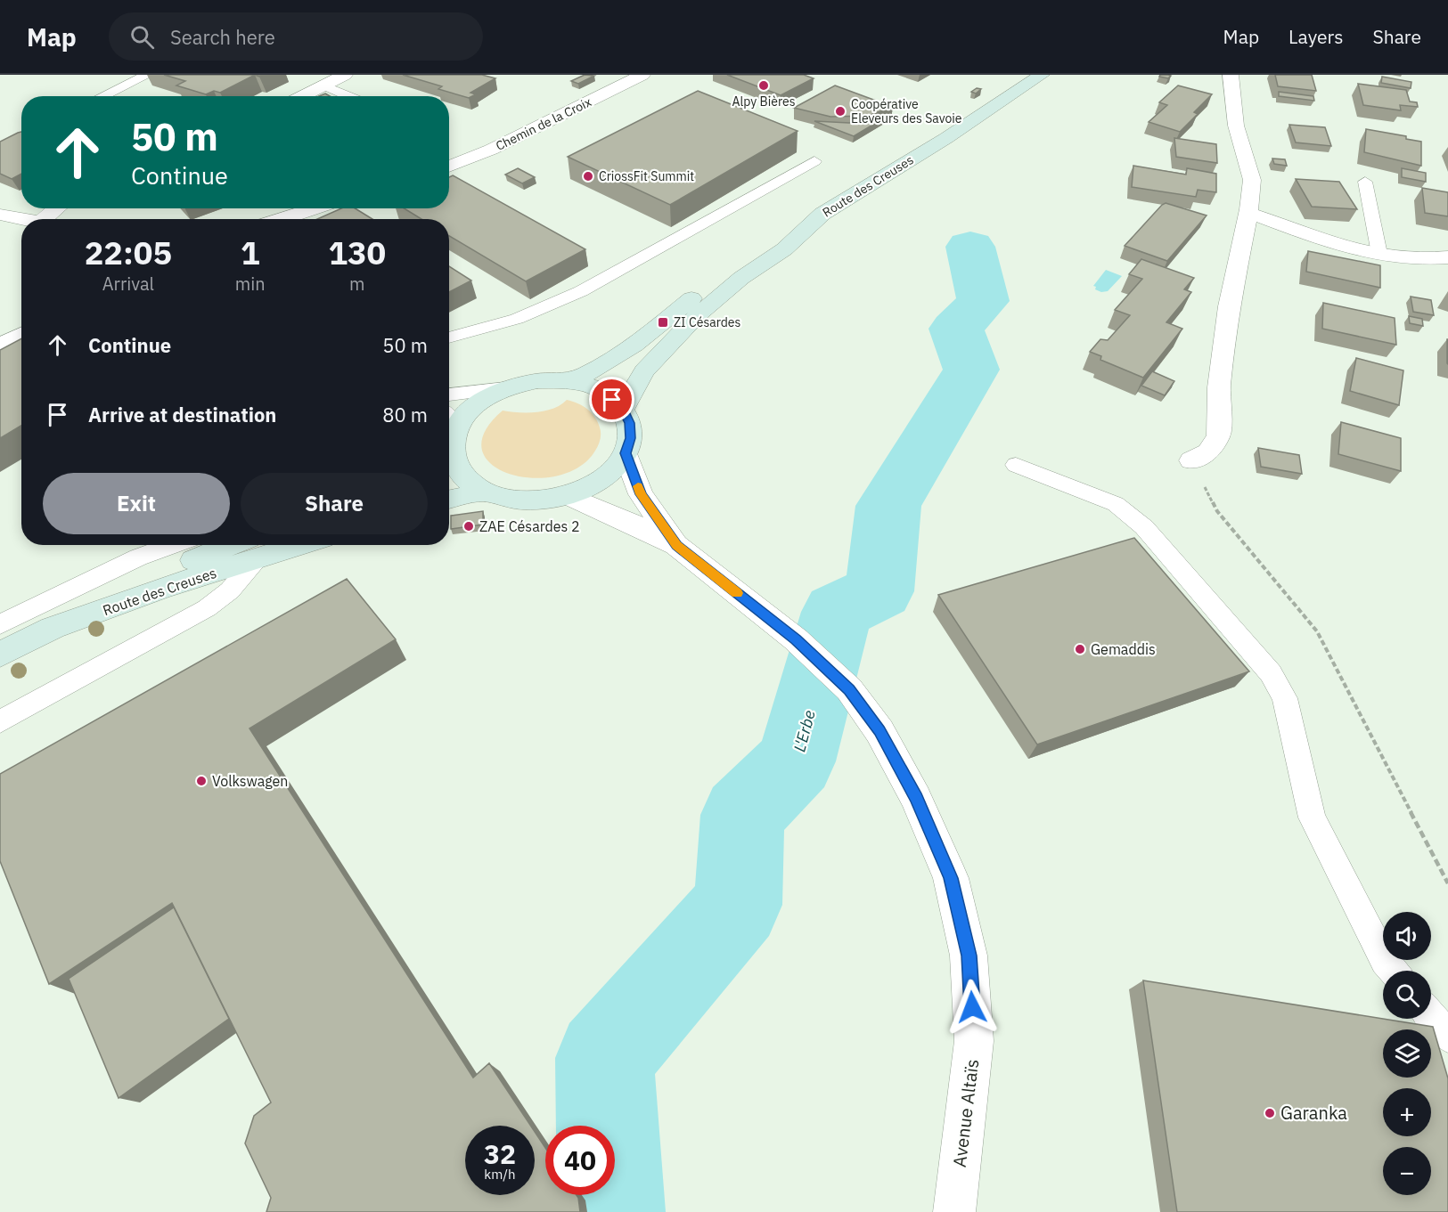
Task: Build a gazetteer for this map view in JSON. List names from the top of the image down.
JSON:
{
  "streets": {
    "main road": ["Route des Creuses"],
    "street": ["Chemin de la Croix", "Avenue Altaïs"]
  },
  "water": ["L'Erbe"],
  "places": {
    "other": [
      "Alpy Bières",
      "Coopérative Eleveurs des Savoie",
      "CriossFit Summit",
      "ZAE Césardes 2",
      "Gemaddis",
      "Volkswagen",
      "Garanka"
    ],
    "transit": ["ZI Césardes"]
  },
  "page": {
    "header": "Map",
    "search": "Search here",
    "nav": ["Map", "Layers", "Share"],
    "turn": ["50 m", "Continue"],
    "eta": [
      "22:05",
      "Arrival",
      "1",
      "min",
      "130",
      "m"
    ],
    "list": [
      {
        "name": "Continue",
        "value": "50 m"
      },
      {
        "name": "Arrive at destination",
        "value": "80 m"
      }
    ],
    "buttons": ["Exit", "Share"],
    "map_buttons": ["+", "−"],
    "speed": "32 km/h",
    "limit": "40"
  }
}
